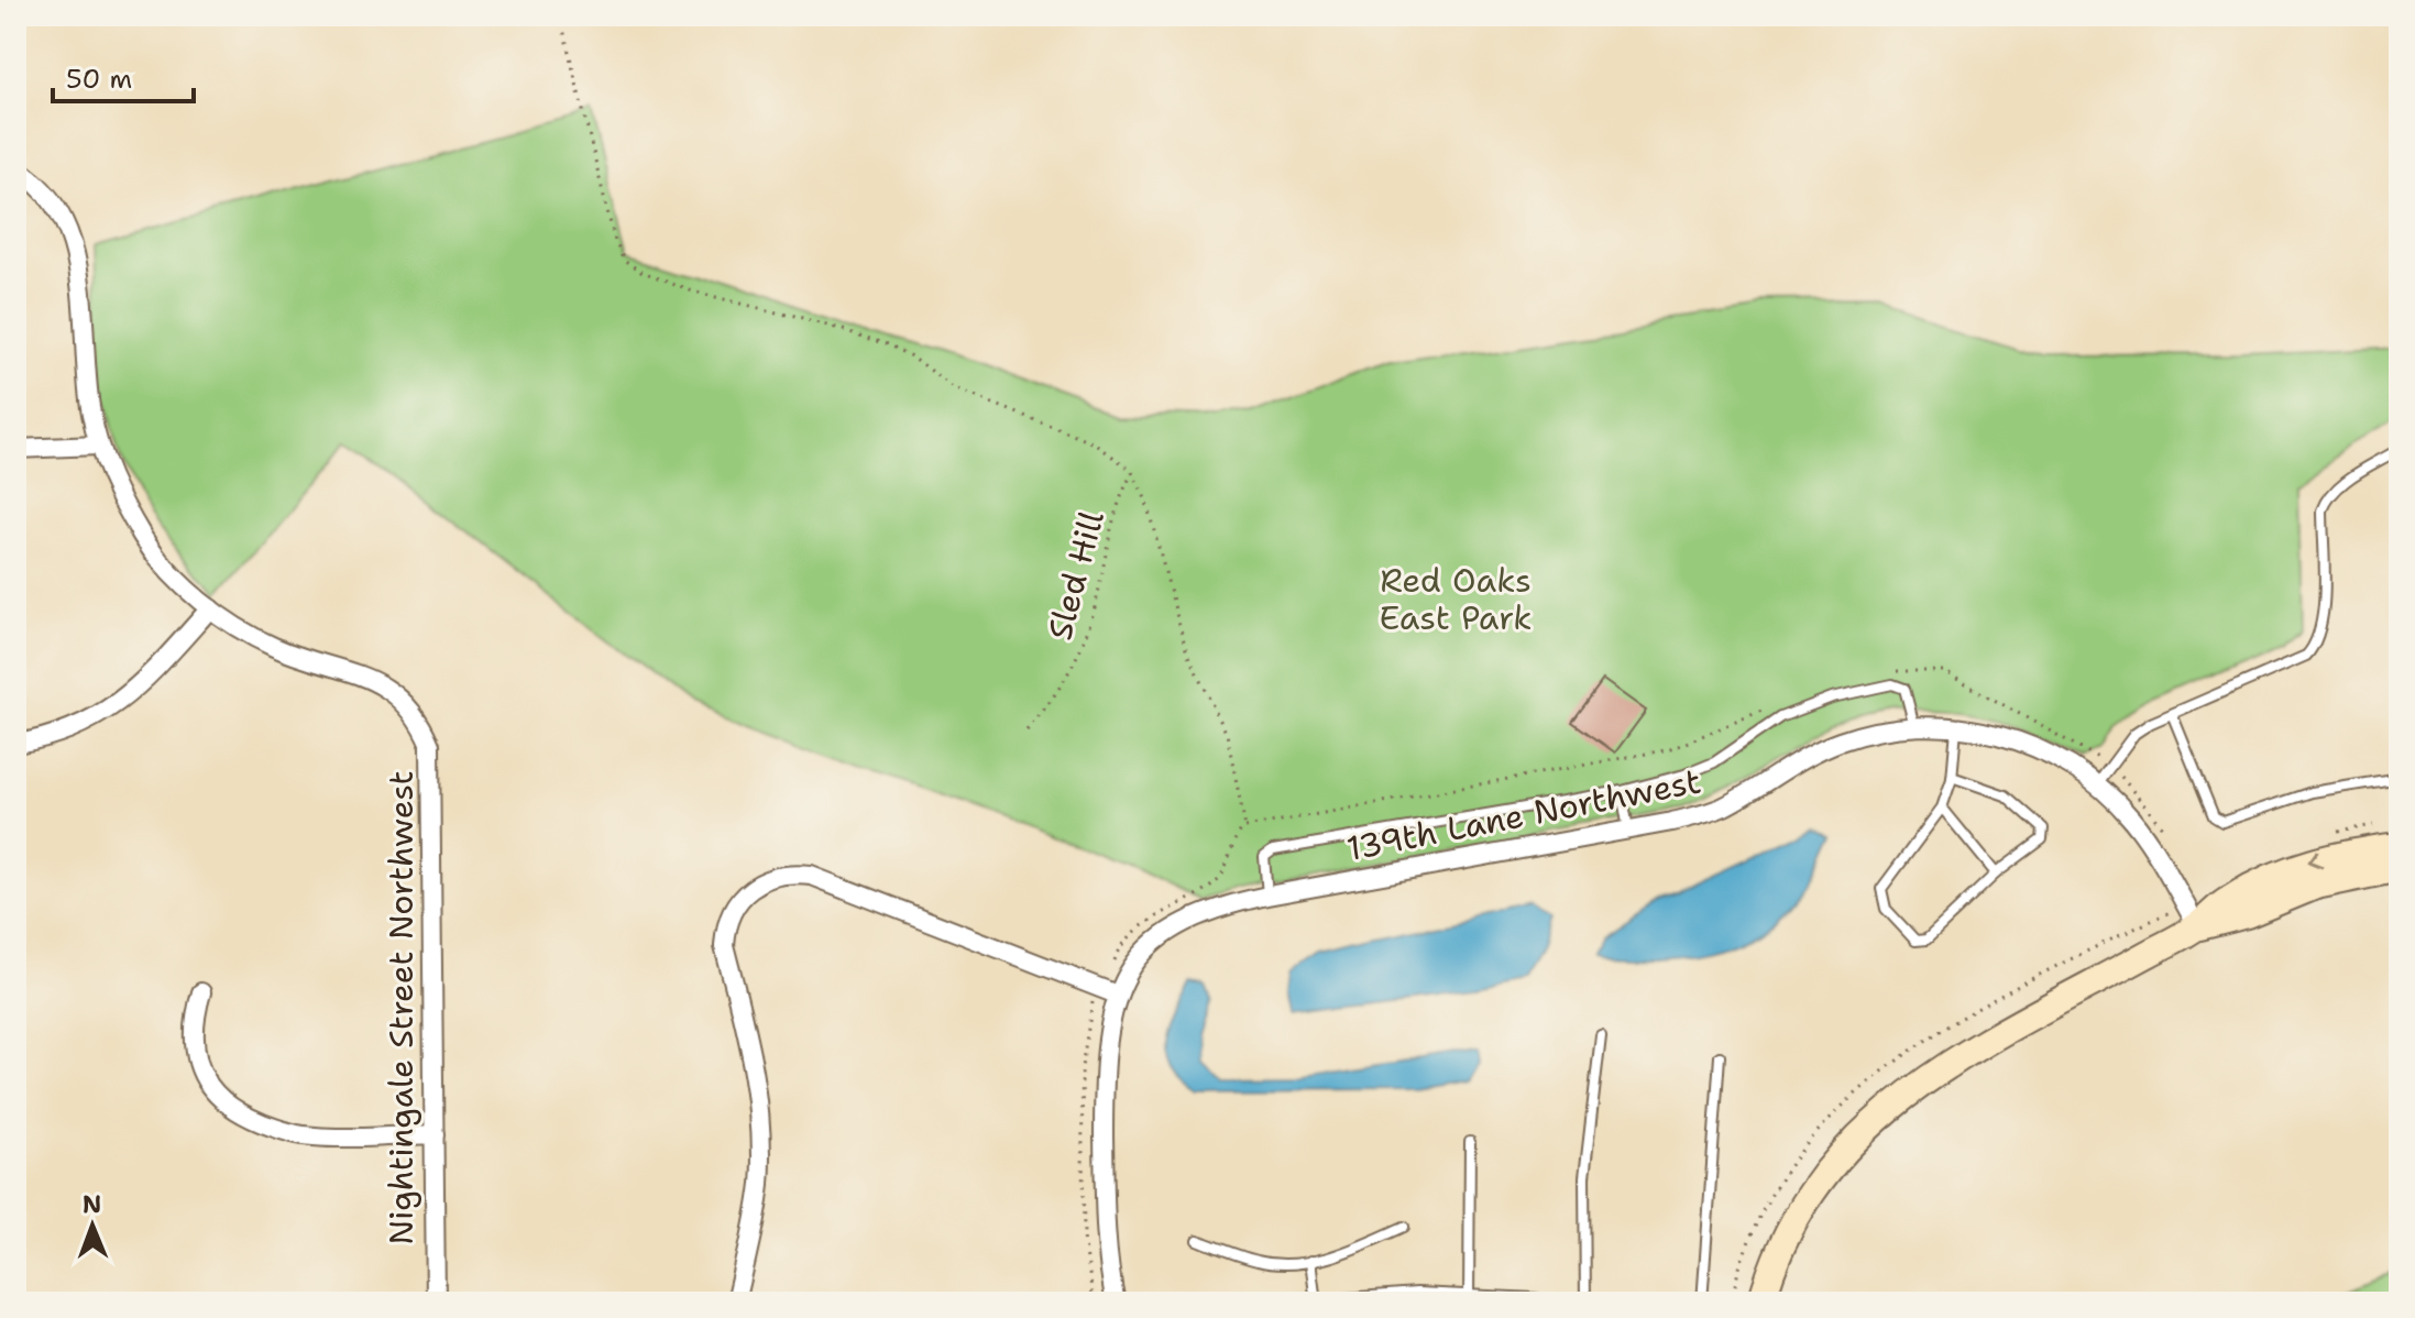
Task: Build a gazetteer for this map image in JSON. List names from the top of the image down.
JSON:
{
  "streets": {
    "street": ["139th Lane Northwest", "Nightingale Street Northwest"],
    "path": ["Sled Hill"]
  },
  "parks": ["Red Oaks East Park"],
  "scale_bar": "50 m",
  "north": "top"
}
